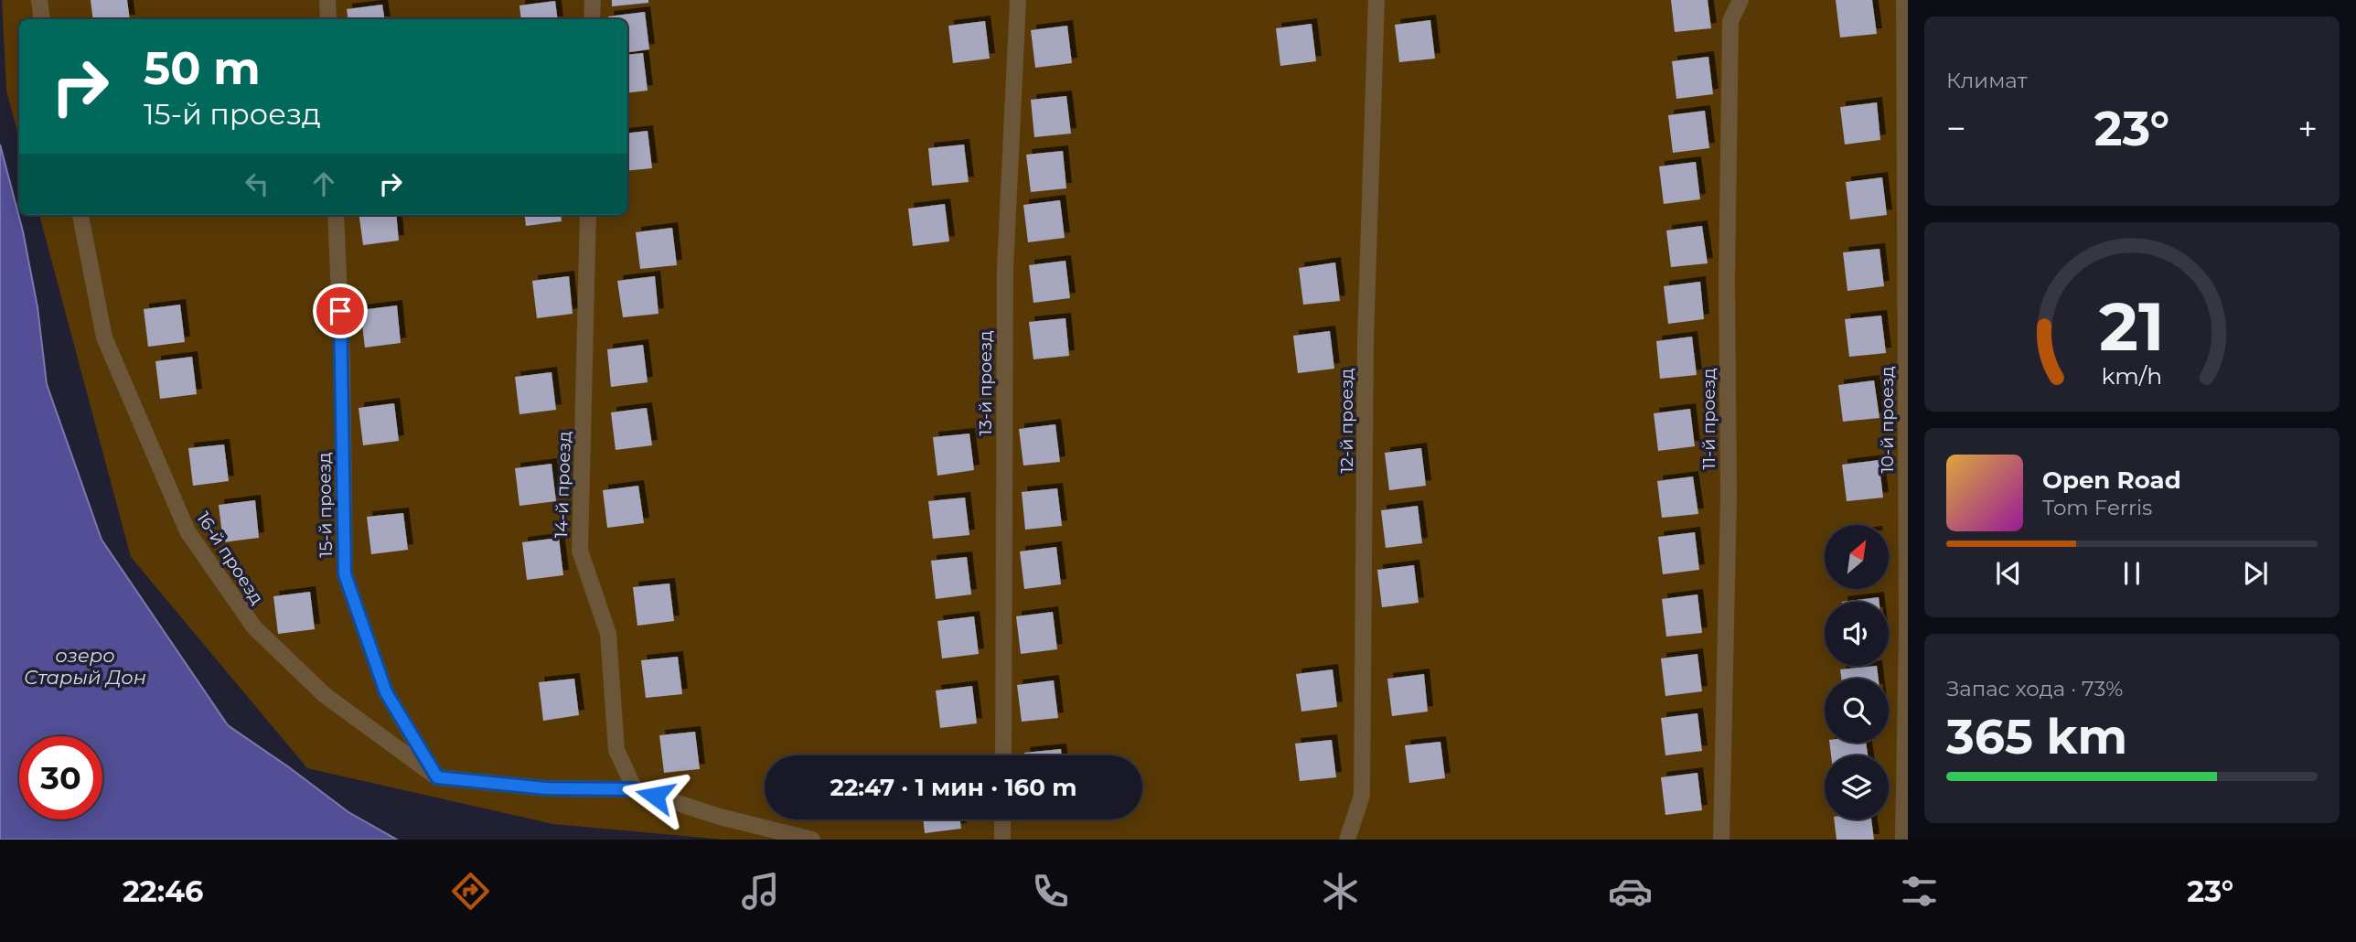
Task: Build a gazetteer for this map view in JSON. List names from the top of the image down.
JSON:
{
  "streets": {
    "street": [
      "13-й проезд",
      "11-й проезд",
      "10-й проезд",
      "12-й проезд",
      "14-й проезд",
      "15-й проезд",
      "16-й проезд"
    ]
  },
  "crossings": [
    ["15-й проезд", "16-й проезд"]
  ],
  "water": ["озеро Старый Дон"],
  "north": "top right",
  "page": {
    "tile": [
      "Климат",
      ["Запас хода · 73%", "365 km"]
    ],
    "turn": ["50 m", "15-й проезд"],
    "heat": ["−", "23°", "+"],
    "song": ["Open Road", "Tom Ferris"],
    "limit": "30",
    "trip": "22:47 · 1 мин · 160 m",
    "tabs": ["22:46", "23°"],
    "gauge": ["21", "km/h"]
  }
}
